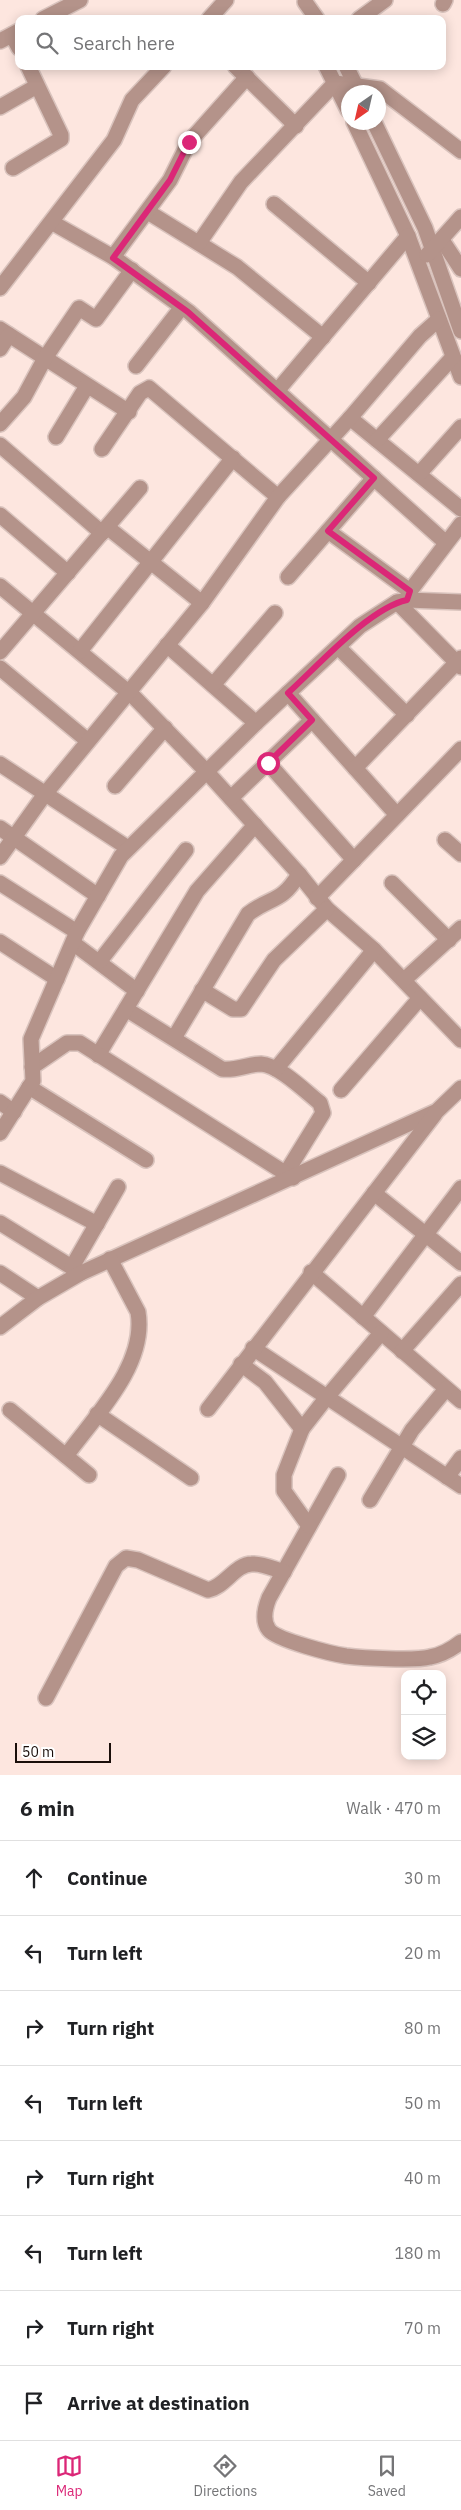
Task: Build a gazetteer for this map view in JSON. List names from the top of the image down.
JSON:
{
  "scale_bar": "50 m",
  "north": "bottom left",
  "page": {
    "search": "Search here",
    "scale": "50 m",
    "heading": ["6 min", "Walk · 470 m"],
    "list": [
      ["Continue", "30 m"],
      ["Turn left", "20 m"],
      ["Turn right", "80 m"],
      ["Turn left", "50 m"],
      ["Turn right", "40 m"],
      ["Turn left", "180 m"],
      ["Turn right", "70 m"],
      "Arrive at destination"
    ],
    "nav": ["Map", "Directions", "Saved"]
  }
}
